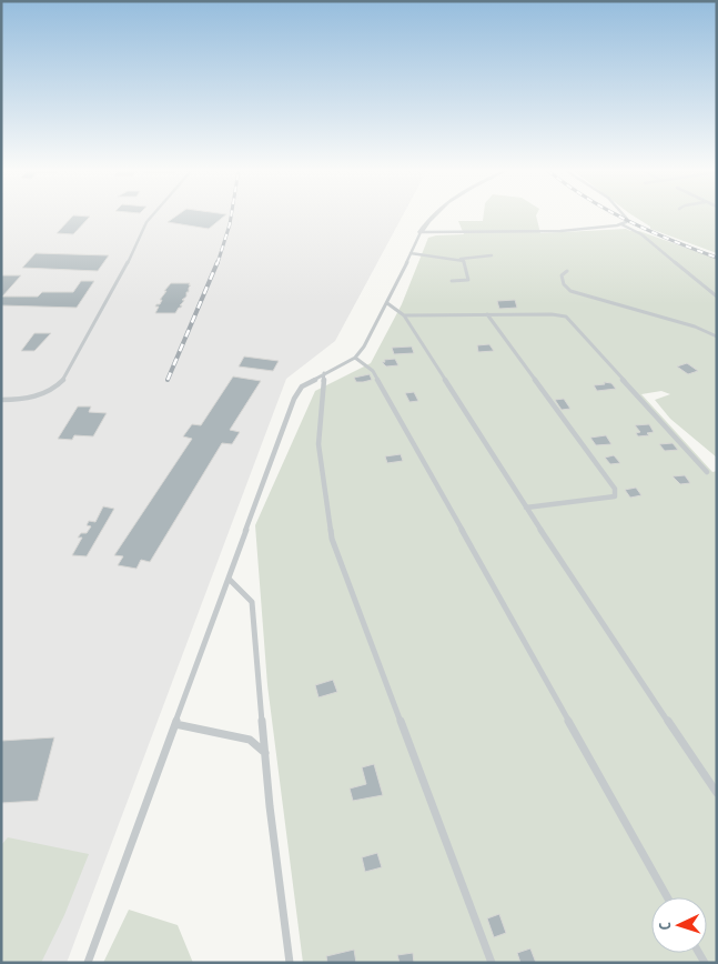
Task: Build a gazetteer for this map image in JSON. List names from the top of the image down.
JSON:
{
  "north": "left"
}
